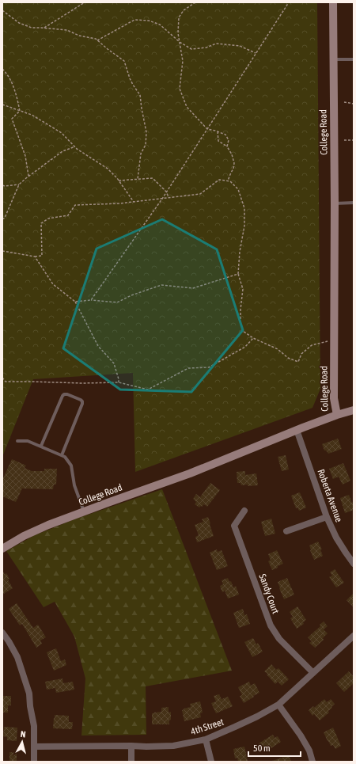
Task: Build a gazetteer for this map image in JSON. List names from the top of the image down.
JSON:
{
  "streets": {
    "street": [
      "College Road",
      "Roberta Avenue",
      "Sandy Court",
      "4th Street"
    ]
  },
  "crossings": [
    ["College Road", "Roberta Avenue"],
    ["Sandy Court", "4th Street"]
  ],
  "scale_bar": "50 m",
  "north": "top"
}
